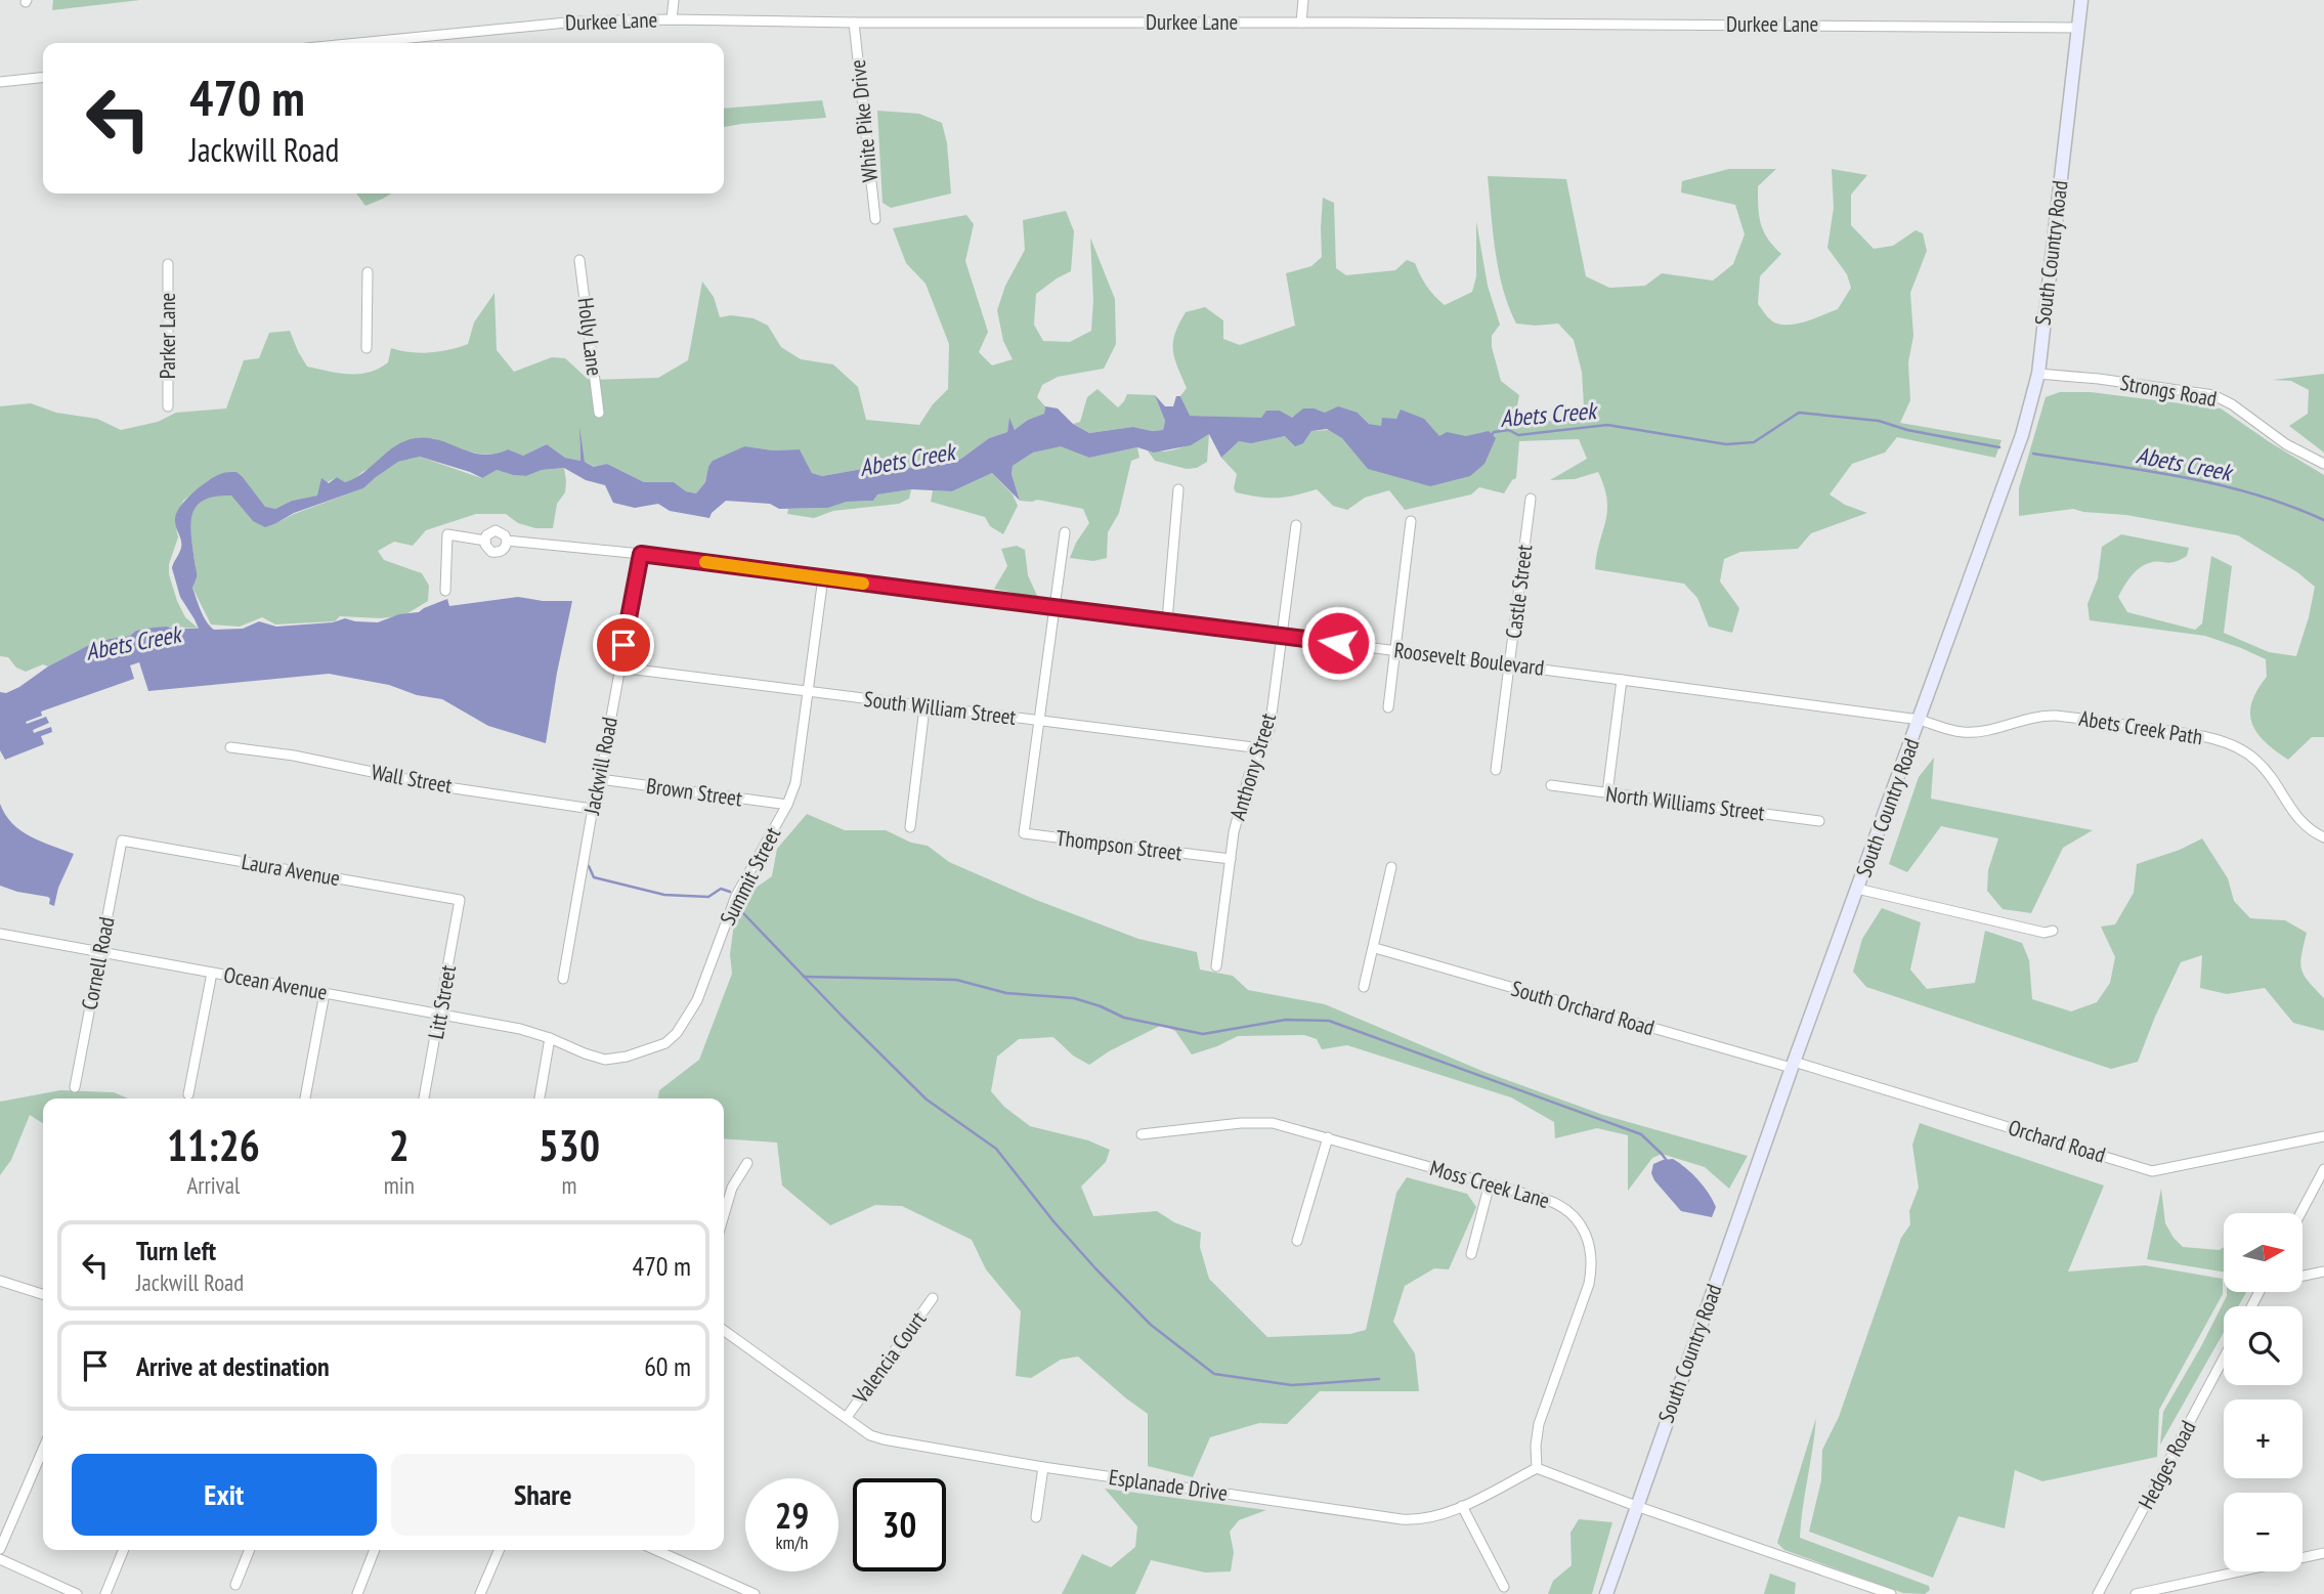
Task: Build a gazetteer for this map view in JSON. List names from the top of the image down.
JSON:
{
  "streets": {
    "main road": ["South Country Road"],
    "street": [
      "Durkee Lane",
      "White Pike Drive",
      "Parker Lane",
      "Holly Lane",
      "Strongs Road",
      "Castle Street",
      "Roosevelt Boulevard",
      "South William Street",
      "Abets Creek Path",
      "Jackwill Road",
      "Anthony Street",
      "Wall Street",
      "Brown Street",
      "North Williams Street",
      "Thompson Street",
      "Laura Avenue",
      "Summit Street",
      "Cornell Road",
      "Ocean Avenue",
      "Litt Street",
      "South Orchard Road",
      "Orchard Road",
      "Moss Creek Lane",
      "Valencia Court",
      "Hedges Road",
      "Esplanade Drive"
    ]
  },
  "crossings": [
    ["Durkee Lane", "White Pike Drive"],
    ["Durkee Lane", "South Country Road"],
    ["South Country Road", "Strongs Road"],
    ["South Country Road", "Roosevelt Boulevard"],
    ["South Country Road", "Abets Creek Path"],
    ["South Country Road", "South Orchard Road"],
    ["South Country Road", "Orchard Road"],
    ["Castle Street", "Roosevelt Boulevard"],
    ["Roosevelt Boulevard", "Abets Creek Path"],
    ["Roosevelt Boulevard", "Jackwill Road"],
    ["Roosevelt Boulevard", "Anthony Street"],
    ["Roosevelt Boulevard", "Summit Street"],
    ["South William Street", "Jackwill Road"],
    ["South William Street", "Anthony Street"],
    ["South William Street", "Thompson Street"],
    ["South William Street", "Summit Street"],
    ["Jackwill Road", "Wall Street"],
    ["Jackwill Road", "Brown Street"],
    ["Anthony Street", "Thompson Street"],
    ["Brown Street", "Summit Street"],
    ["Laura Avenue", "Cornell Road"],
    ["Laura Avenue", "Litt Street"],
    ["Summit Street", "Ocean Avenue"],
    ["Cornell Road", "Ocean Avenue"],
    ["Ocean Avenue", "Litt Street"],
    ["South Orchard Road", "Orchard Road"],
    ["Moss Creek Lane", "Esplanade Drive"],
    ["Valencia Court", "Esplanade Drive"]
  ],
  "water": ["Abets Creek"],
  "north": "right",
  "page": {
    "turn": ["470 m", "Jackwill Road"],
    "eta": [
      "11:26",
      "Arrival",
      "2",
      "min",
      "530",
      "m"
    ],
    "map_buttons": ["+", "−"],
    "list": [
      {
        "name": "Turn left",
        "note": "Jackwill Road",
        "value": "470 m"
      },
      {
        "name": "Arrive at destination",
        "value": "60 m"
      }
    ],
    "buttons": ["Exit", "Share"],
    "speed": "29 km/h",
    "limit": "30"
  }
}
